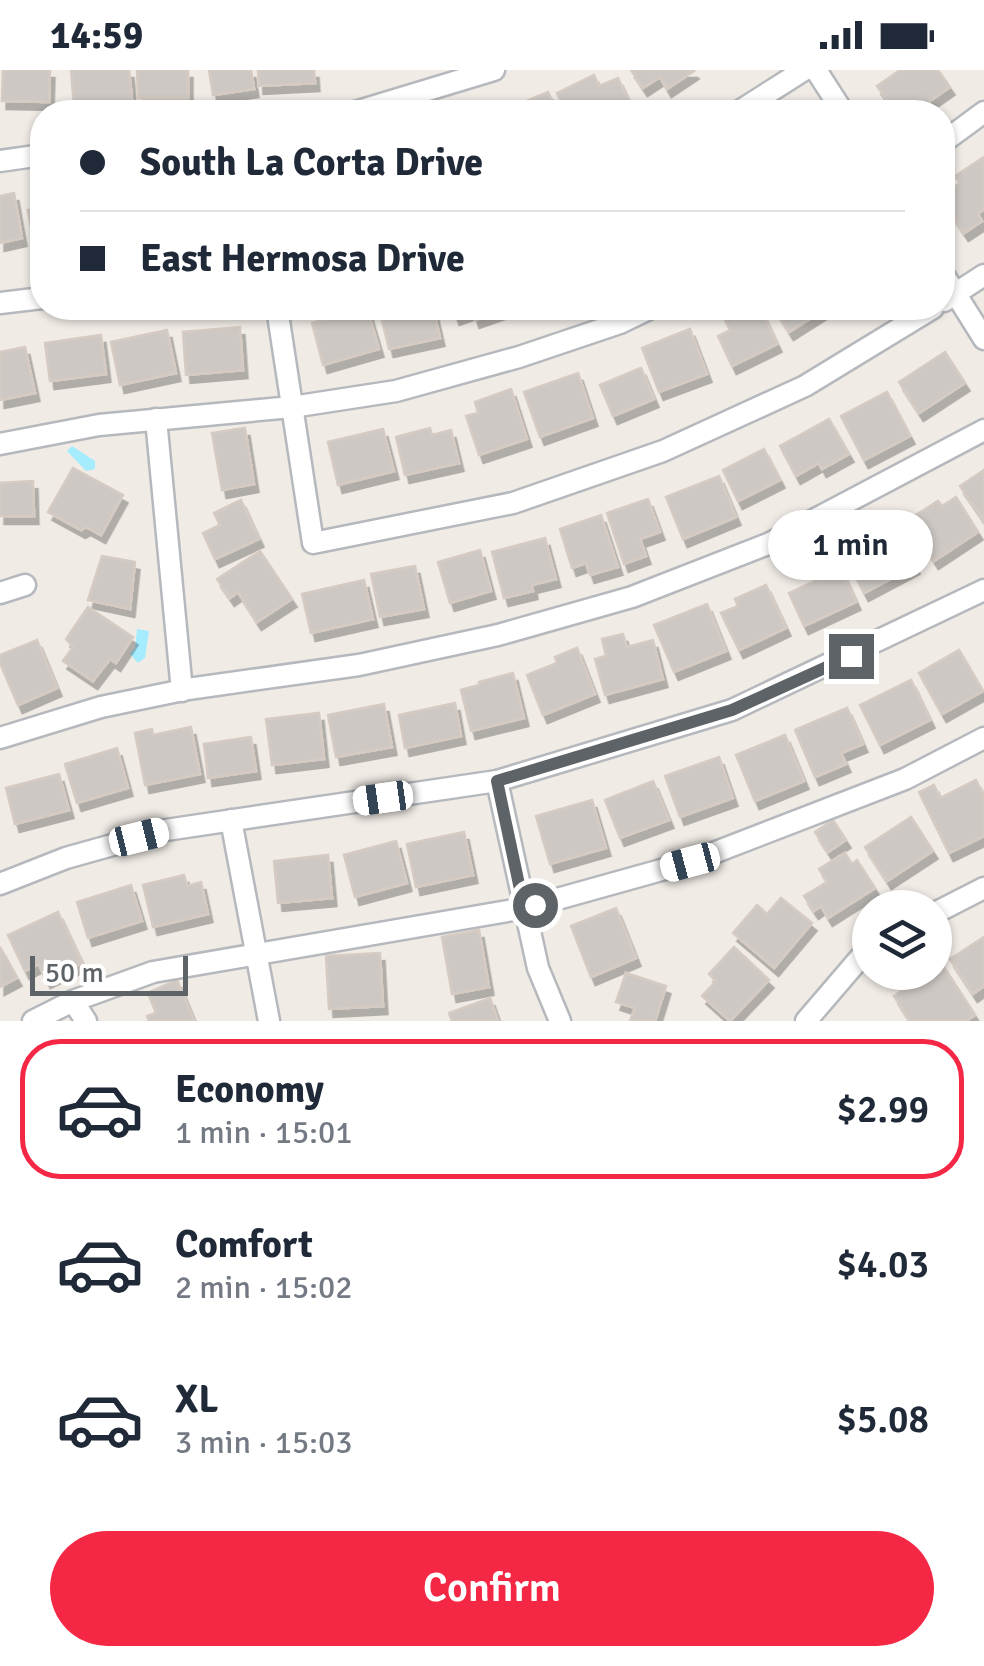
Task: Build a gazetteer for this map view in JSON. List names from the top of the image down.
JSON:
{
  "scale_bar": "50 m",
  "page": {
    "status": "14:59",
    "banner": ["South La Corta Drive", "East Hermosa Drive"],
    "bubble": "1 min",
    "scale": "50 m",
    "list": [
      {
        "name": "Economy",
        "note": "1 min · 15:01",
        "value": "$2.99"
      },
      {
        "name": "Comfort",
        "note": "2 min · 15:02",
        "value": "$4.03"
      },
      {
        "name": "XL",
        "note": "3 min · 15:03",
        "value": "$5.08"
      }
    ],
    "buttons": "Confirm"
  }
}
